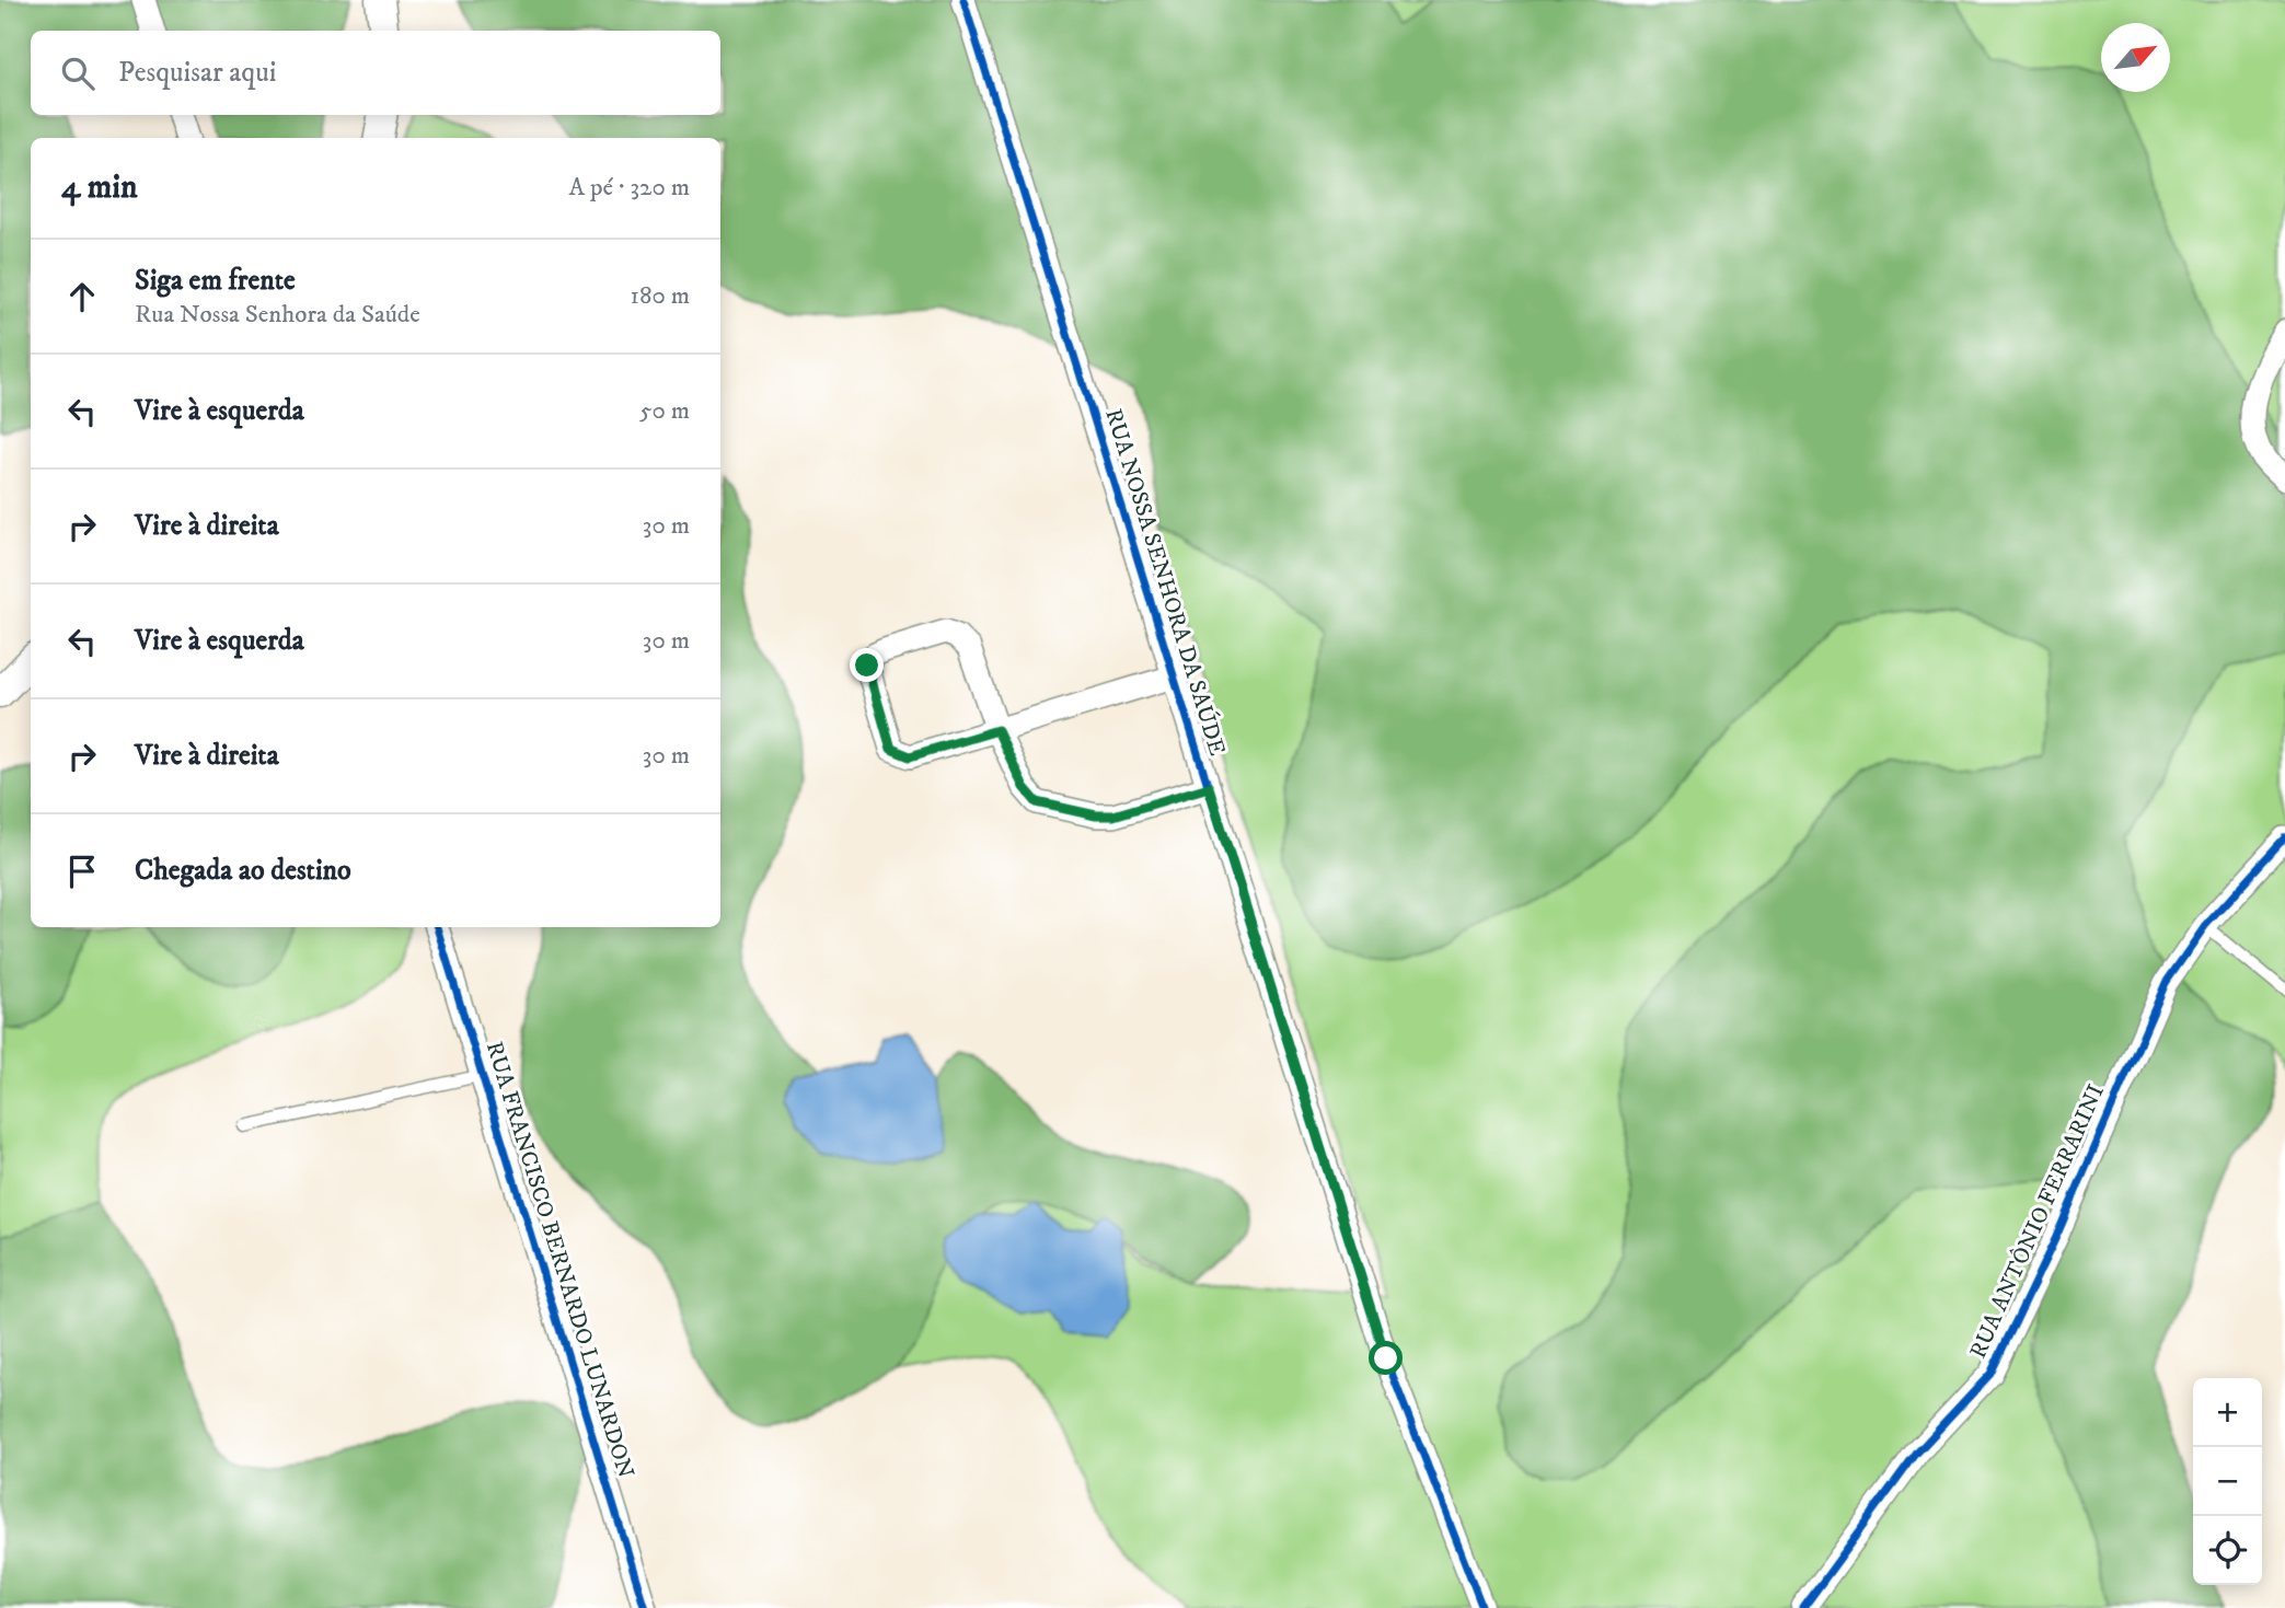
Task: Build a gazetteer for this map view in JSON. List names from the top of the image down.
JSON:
{
  "streets": {
    "street": ["RUA NOSSA SENHORA DA SAÚDE", "RUA ANTÔNIO FERRARINI", "RUA FRANCISCO BERNARDO LUNARDON"]
  },
  "north": "top right",
  "page": {
    "search": "Pesquisar aqui",
    "heading": ["4 min", "A pé · 320 m"],
    "list": [
      ["Siga em frente", "Rua Nossa Senhora da Saúde", "180 m"],
      ["Vire à esquerda", "50 m"],
      ["Vire à direita", "30 m"],
      ["Vire à esquerda", "30 m"],
      ["Vire à direita", "30 m"],
      "Chegada ao destino"
    ],
    "map_buttons": ["+", "−"]
  }
}
